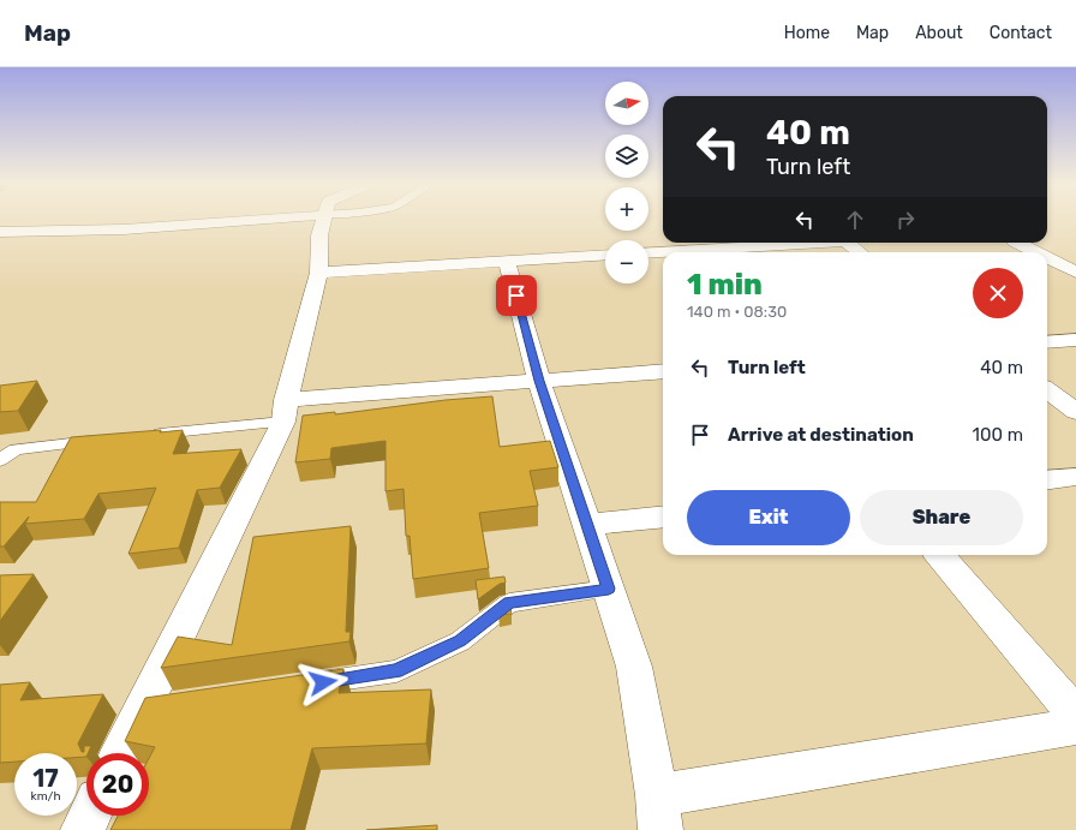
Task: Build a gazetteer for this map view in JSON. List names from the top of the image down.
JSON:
{
  "north": "right",
  "page": {
    "header": "Map",
    "nav": [
      "Home",
      "Map",
      "About",
      "Contact"
    ],
    "map_buttons": ["+", "−"],
    "turn": ["40 m", "Turn left"],
    "heading": ["1 min", "140 m · 08:30"],
    "list": [
      {
        "name": "Turn left",
        "value": "40 m"
      },
      {
        "name": "Arrive at destination",
        "value": "100 m"
      }
    ],
    "buttons": ["Exit", "Share"],
    "speed": "17 km/h",
    "limit": "20"
  }
}
